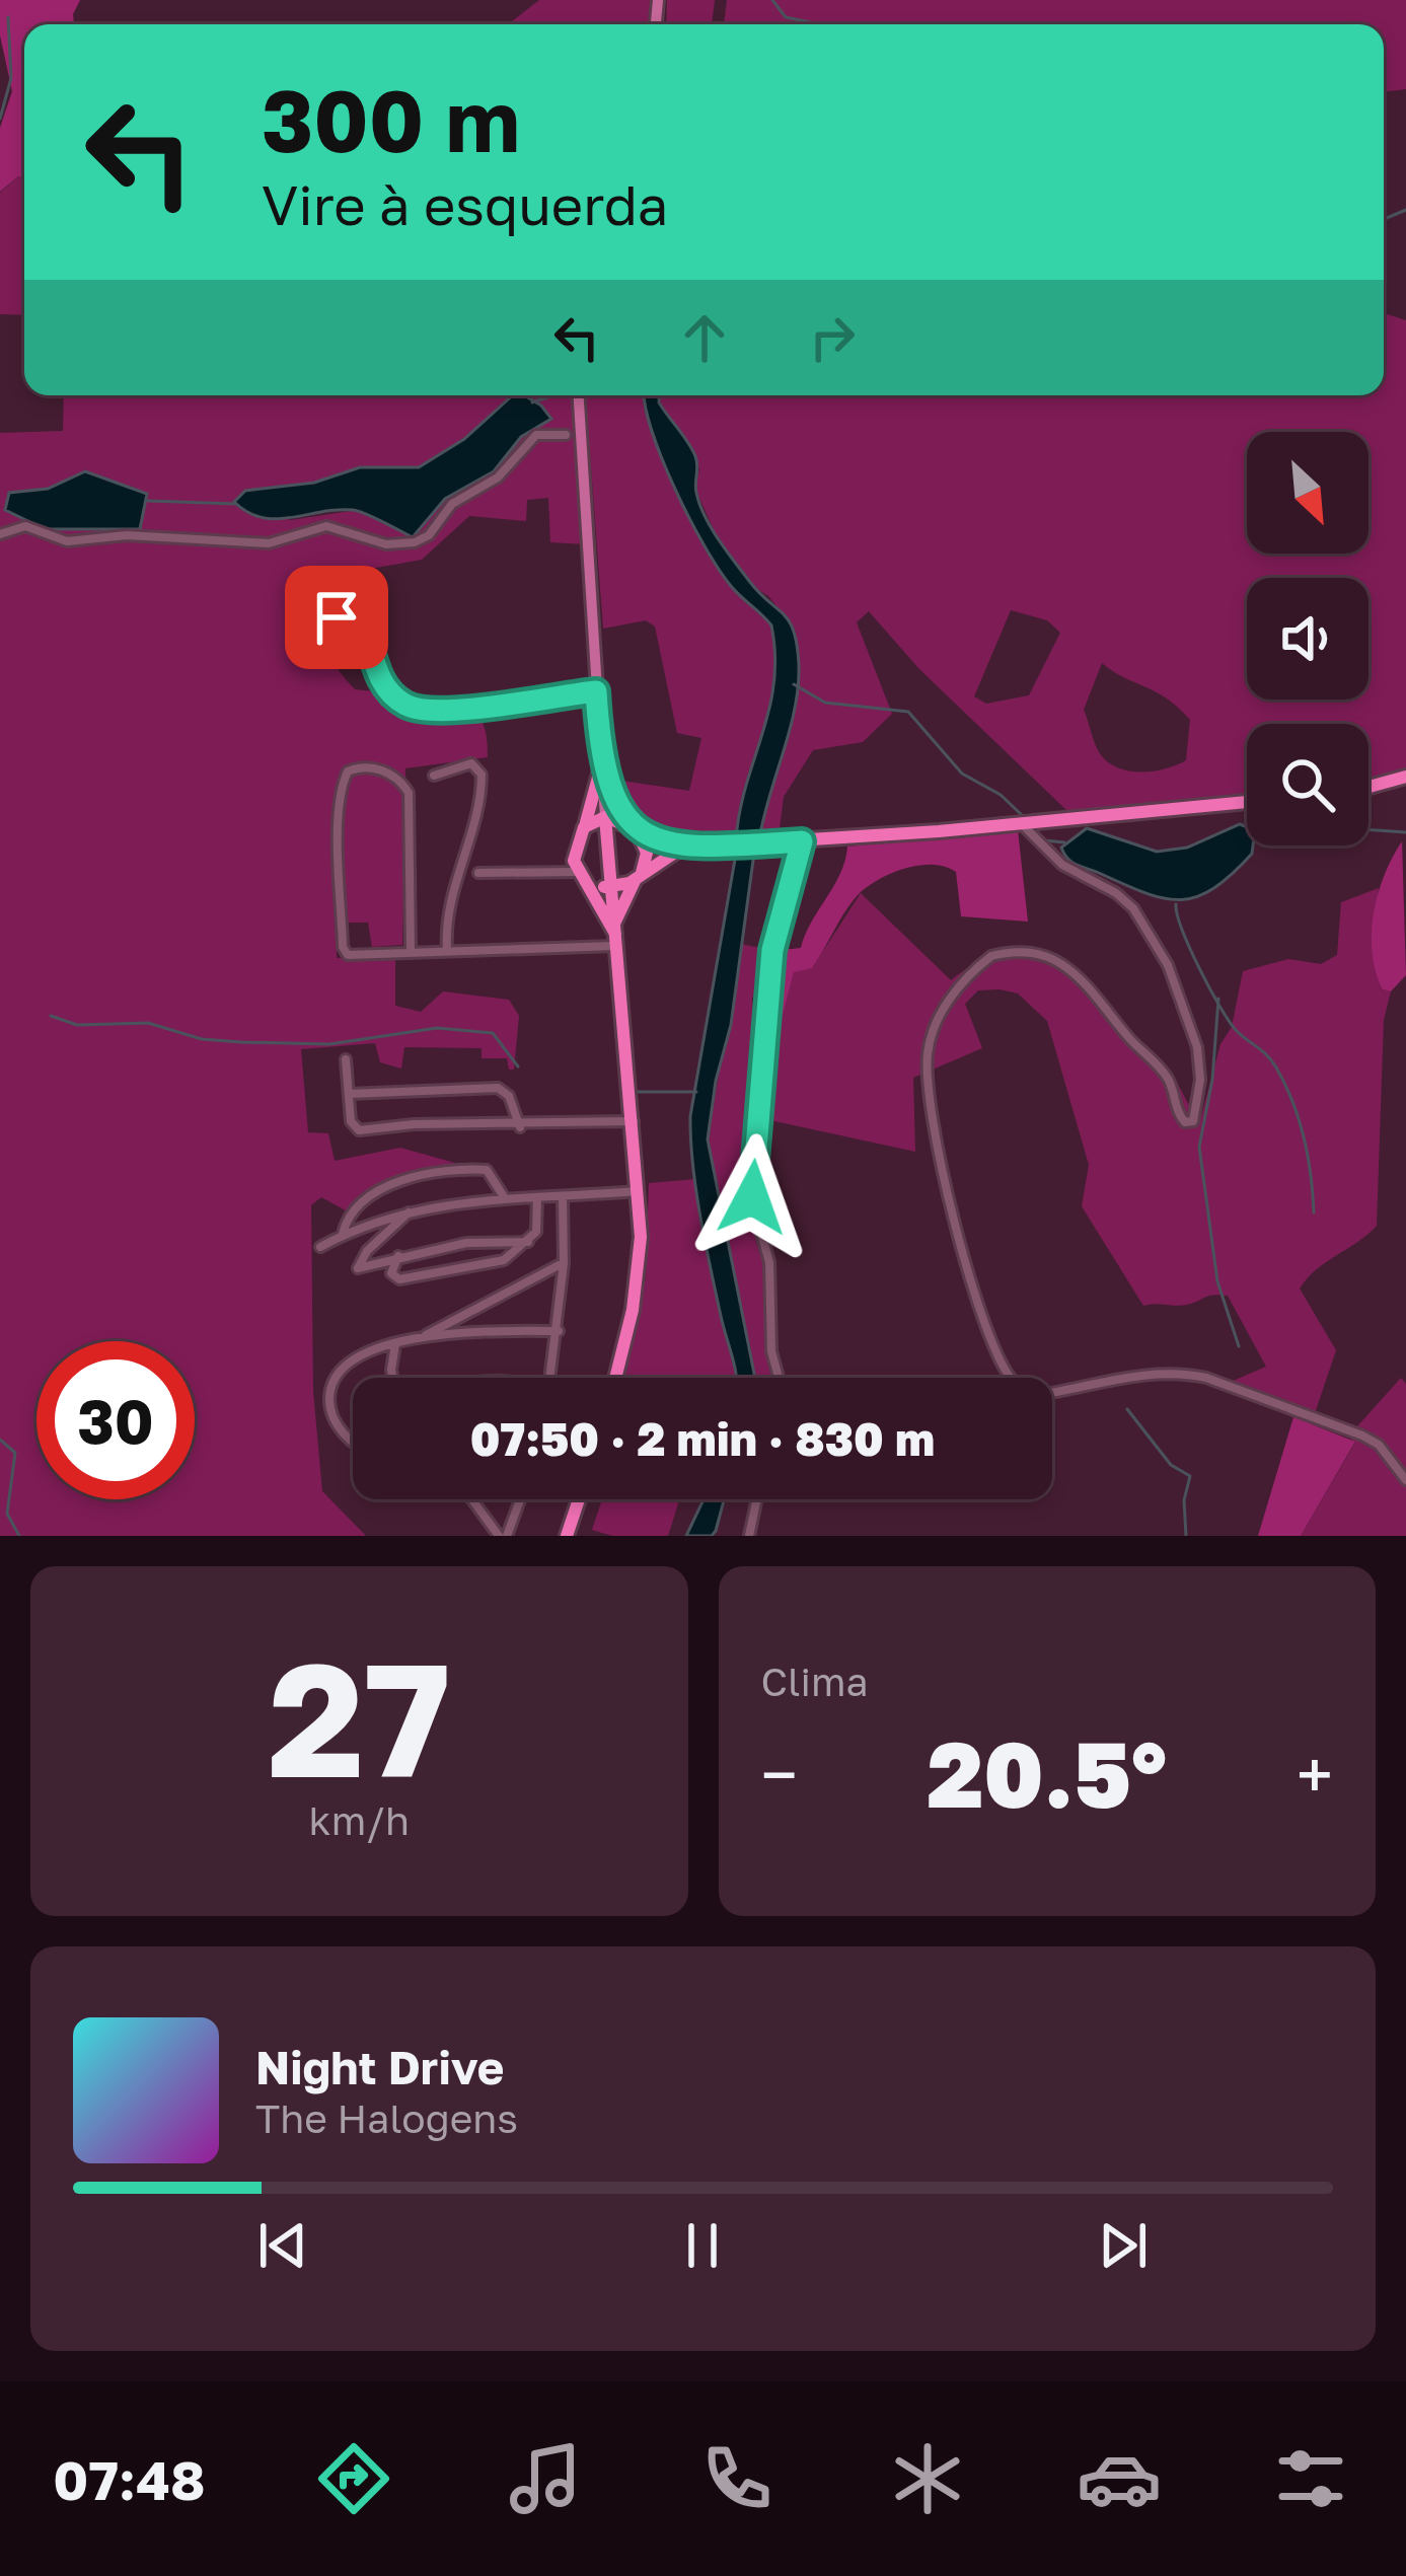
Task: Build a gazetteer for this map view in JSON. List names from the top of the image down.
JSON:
{
  "north": "bottom right",
  "page": {
    "turn": ["300 m", "Vire à esquerda"],
    "limit": "30",
    "trip": "07:50 · 2 min · 830 m",
    "tile": [
      ["27", "km/h"],
      "Clima"
    ],
    "heat": ["−", "20.5°", "+"],
    "song": ["Night Drive", "The Halogens"],
    "tabs": "07:48"
  }
}
